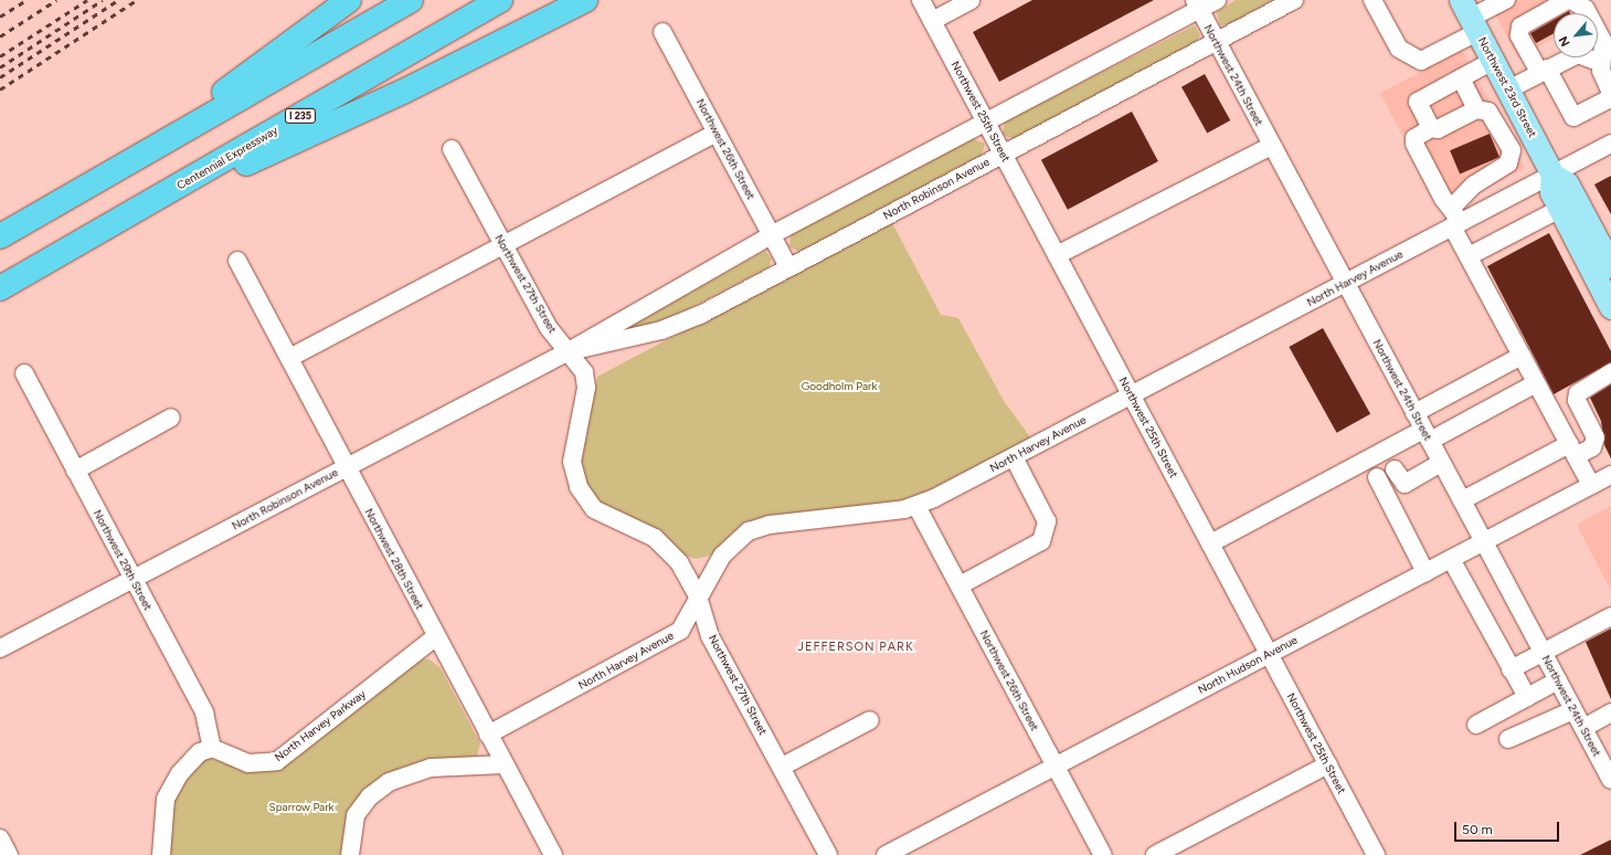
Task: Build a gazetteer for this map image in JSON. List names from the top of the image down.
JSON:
{
  "streets": {
    "highway": ["I 235", "Centennial Expressway"],
    "main road": ["Northwest 23rd Street"],
    "street": [
      "Northwest 24th Street",
      "Northwest 25th Street",
      "Northwest 26th Street",
      "North Robinson Avenue",
      "North Harvey Avenue",
      "Northwest 27th Street",
      "Northwest 28th Street",
      "Northwest 29th Street",
      "North Hudson Avenue",
      "North Harvey Parkway"
    ]
  },
  "crossings": [
    ["Northwest 24th Street", "North Robinson Avenue"],
    ["Northwest 24th Street", "North Harvey Avenue"],
    ["Northwest 24th Street", "North Hudson Avenue"],
    ["Northwest 23rd Street", "North Harvey Avenue"],
    ["Northwest 25th Street", "North Robinson Avenue"],
    ["Northwest 25th Street", "North Harvey Avenue"],
    ["Northwest 25th Street", "North Hudson Avenue"],
    ["Northwest 26th Street", "North Robinson Avenue"],
    ["Northwest 26th Street", "North Harvey Avenue"],
    ["Northwest 26th Street", "North Hudson Avenue"],
    ["North Robinson Avenue", "Northwest 27th Street"],
    ["North Robinson Avenue", "Northwest 28th Street"],
    ["North Robinson Avenue", "Northwest 29th Street"],
    ["North Harvey Avenue", "Northwest 27th Street"],
    ["North Harvey Avenue", "Northwest 28th Street"],
    ["Northwest 28th Street", "North Harvey Parkway"],
    ["Northwest 29th Street", "North Harvey Parkway"]
  ],
  "districts": ["JEFFERSON PARK"],
  "parks": ["Goodholm Park", "Sparrow Park"],
  "scale_bar": "50 m",
  "north": "bottom left"
}
